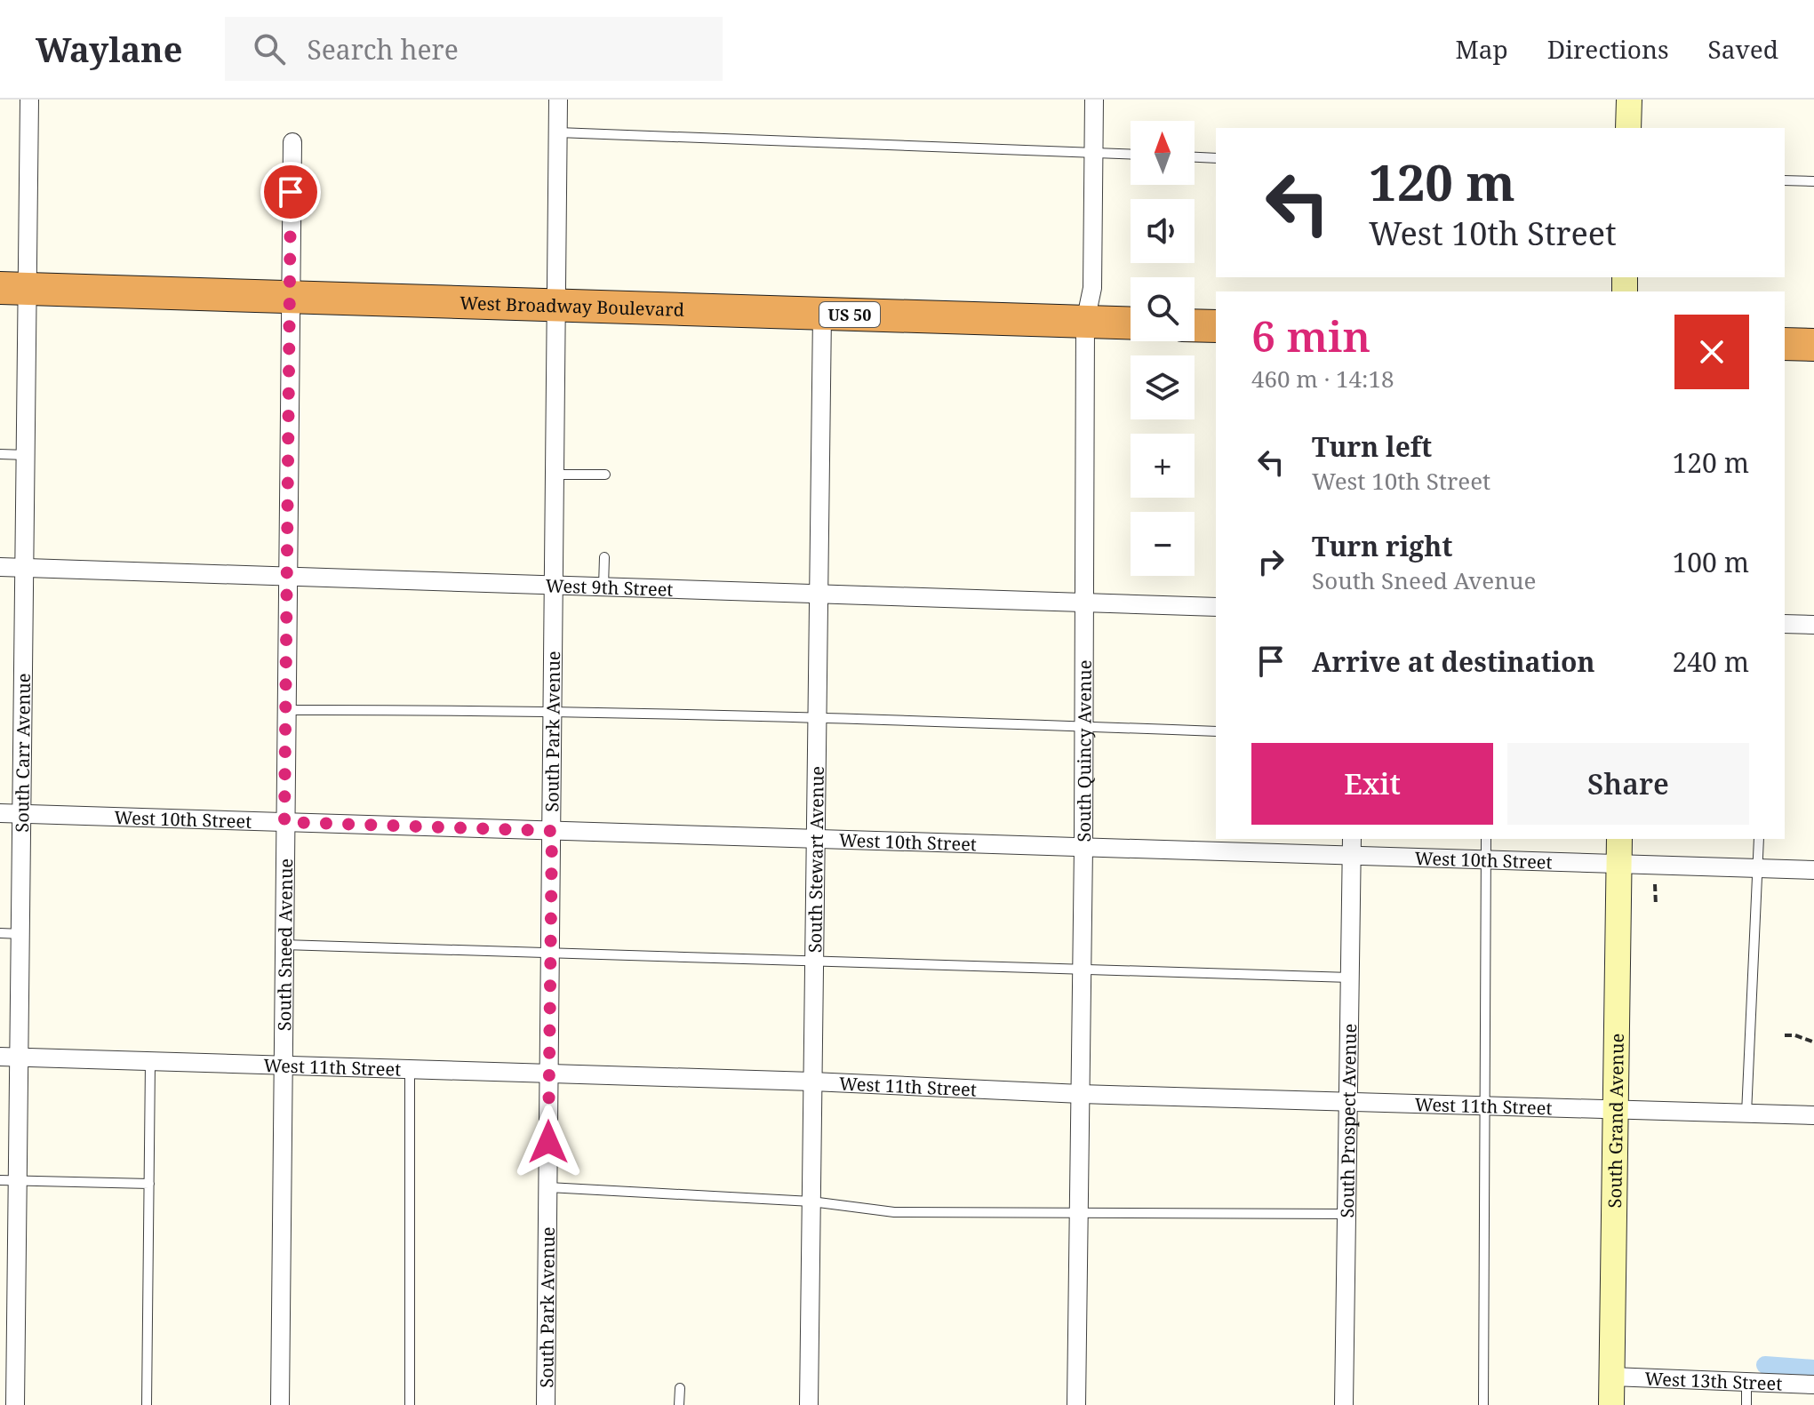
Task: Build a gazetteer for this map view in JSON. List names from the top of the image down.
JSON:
{
  "streets": {
    "highway": ["West Broadway Boulevard", "US 50"],
    "street": [
      "West 9th Street",
      "South Park Avenue",
      "South Quincy Avenue",
      "South Carr Avenue",
      "West 10th Street",
      "South Stewart Avenue",
      "South Sneed Avenue",
      "West 11th Street",
      "South Prospect Avenue",
      "South Grand Avenue",
      "West 13th Street"
    ]
  },
  "crossings": [
    ["West Broadway Boulevard", "South Park Avenue"],
    ["West Broadway Boulevard", "South Quincy Avenue"],
    ["West Broadway Boulevard", "South Carr Avenue"],
    ["West Broadway Boulevard", "South Stewart Avenue"],
    ["West Broadway Boulevard", "South Sneed Avenue"],
    ["West 9th Street", "South Park Avenue"],
    ["West 9th Street", "South Quincy Avenue"],
    ["West 9th Street", "South Carr Avenue"],
    ["West 9th Street", "South Stewart Avenue"],
    ["West 9th Street", "South Sneed Avenue"],
    ["South Park Avenue", "West 10th Street"],
    ["South Park Avenue", "West 11th Street"],
    ["South Quincy Avenue", "West 10th Street"],
    ["South Quincy Avenue", "West 11th Street"],
    ["South Carr Avenue", "West 10th Street"],
    ["South Carr Avenue", "West 11th Street"],
    ["West 10th Street", "South Stewart Avenue"],
    ["West 10th Street", "South Sneed Avenue"],
    ["West 10th Street", "South Prospect Avenue"],
    ["West 10th Street", "South Grand Avenue"],
    ["South Stewart Avenue", "West 11th Street"],
    ["South Sneed Avenue", "West 11th Street"],
    ["West 11th Street", "South Prospect Avenue"],
    ["West 11th Street", "South Grand Avenue"],
    ["South Grand Avenue", "West 13th Street"]
  ],
  "north": "top",
  "page": {
    "header": "Waylane",
    "search": "Search here",
    "nav": ["Map", "Directions", "Saved"],
    "map_buttons": ["+", "−"],
    "turn": ["120 m", "West 10th Street"],
    "heading": ["6 min", "460 m · 14:18"],
    "list": [
      {
        "name": "Turn left",
        "note": "West 10th Street",
        "value": "120 m"
      },
      {
        "name": "Turn right",
        "note": "South Sneed Avenue",
        "value": "100 m"
      },
      {
        "name": "Arrive at destination",
        "value": "240 m"
      }
    ],
    "buttons": ["Exit", "Share"]
  }
}
